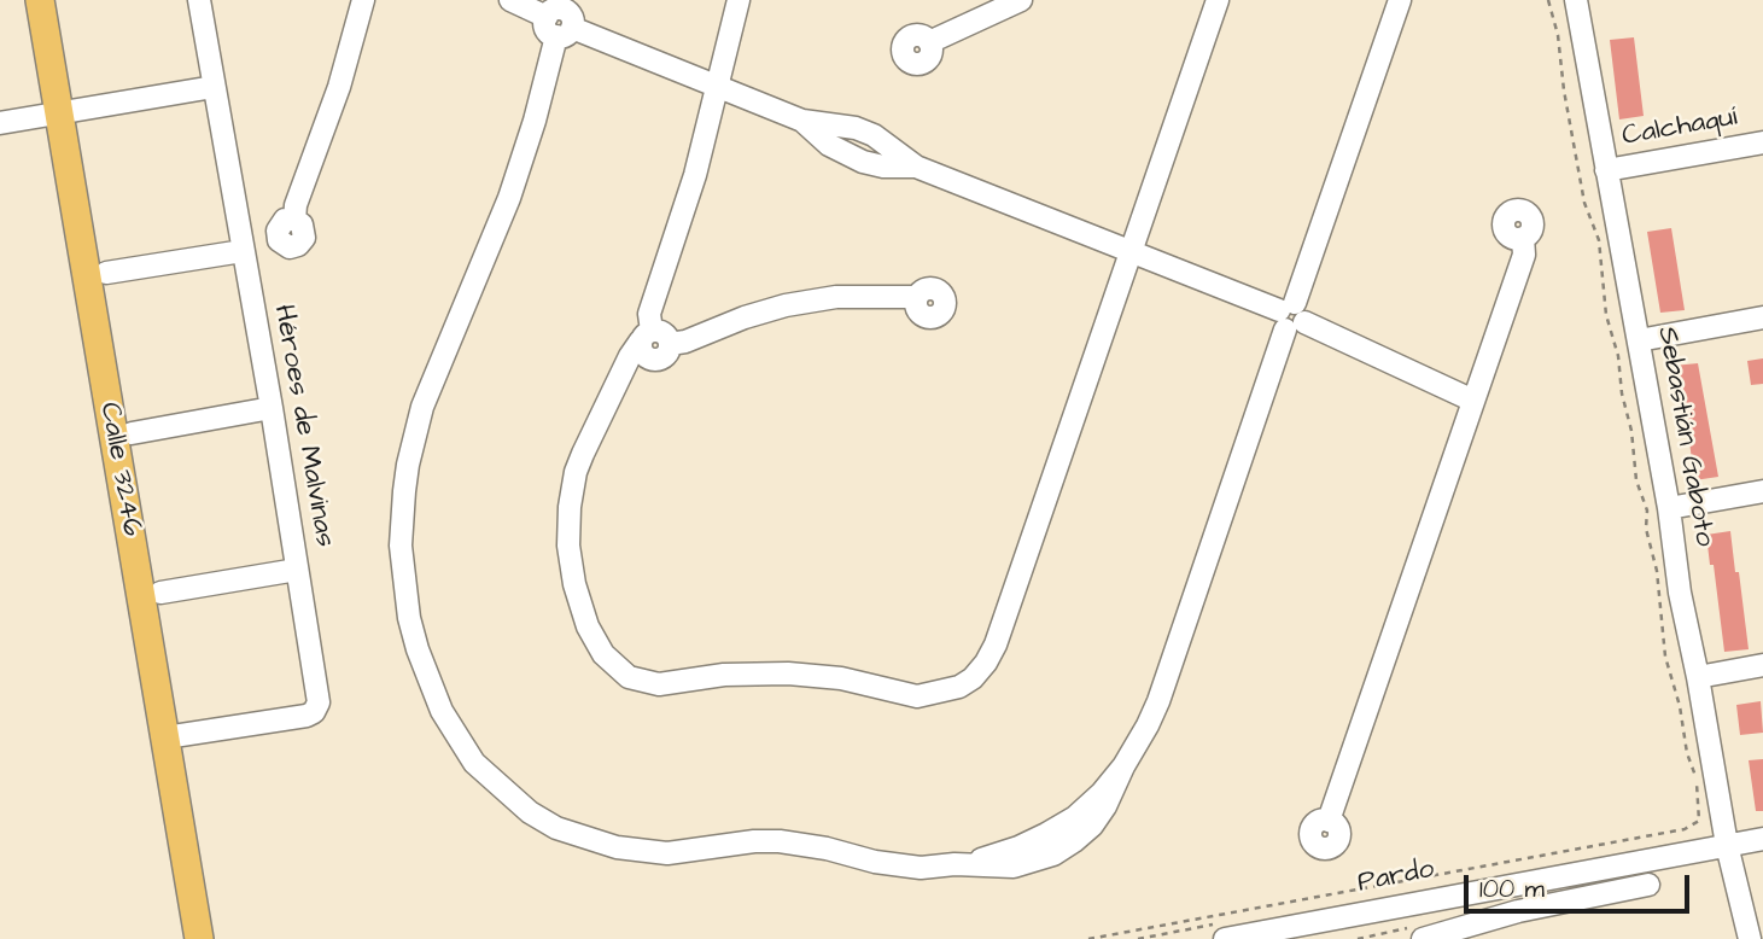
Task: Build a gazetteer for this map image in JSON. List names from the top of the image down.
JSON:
{
  "streets": {
    "main road": ["Calle 3246"],
    "street": [
      "Calchaquí",
      "Héroes de Malvinas",
      "Sebastián Gaboto",
      "Pardo"
    ]
  },
  "crossings": [
    ["Calchaquí", "Sebastián Gaboto"],
    ["Héroes de Malvinas", "Calle 3246"],
    ["Sebastián Gaboto", "Pardo"]
  ],
  "scale_bar": "100 m"
}
